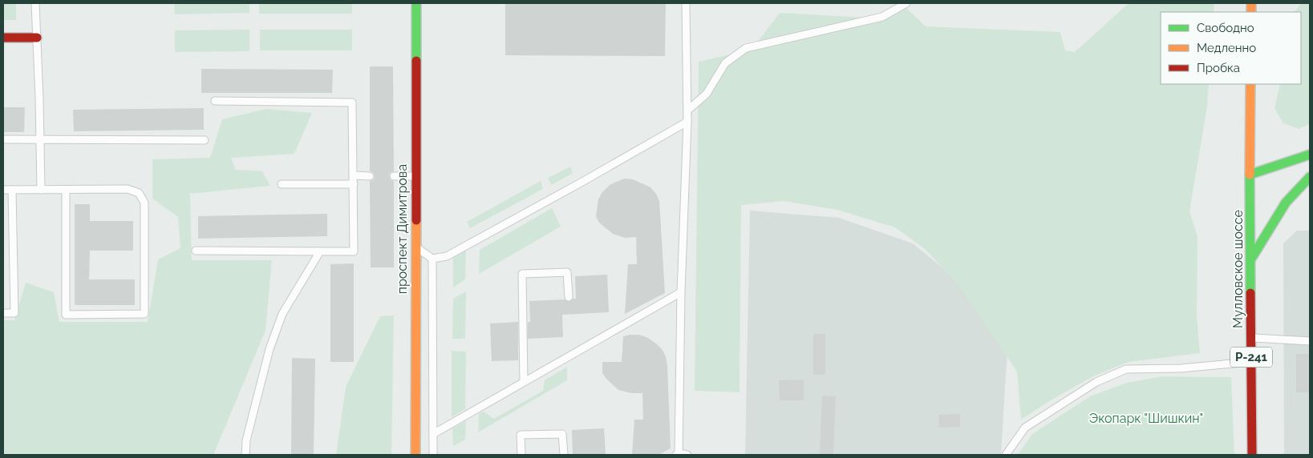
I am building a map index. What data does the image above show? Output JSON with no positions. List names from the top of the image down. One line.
{"streets":{"main road":["проспект Димитрова","Мулловское шоссе","Р-241"]},"crossings":[["Мулловское шоссе","Р-241"]],"parks":["Экопарк \"Шишкин\""],"legend":["Свободно","Медленно","Пробка"]}
